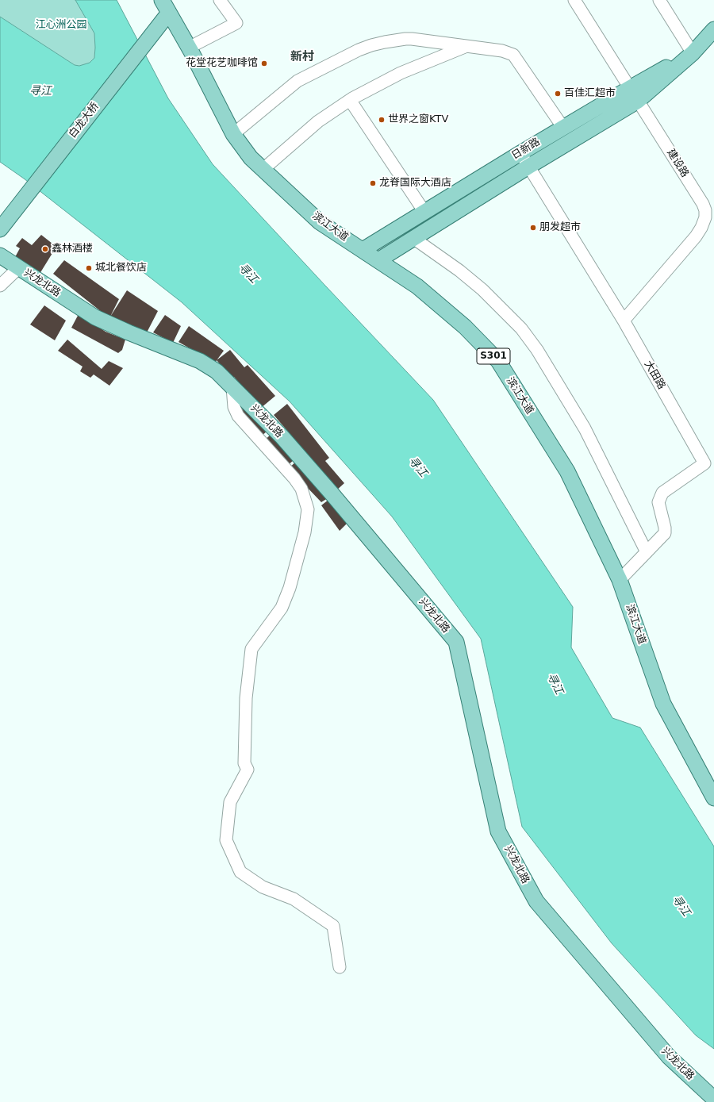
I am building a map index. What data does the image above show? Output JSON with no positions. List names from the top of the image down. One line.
{"streets":{"main road":["白龙大桥","日新路","滨江大道","兴龙北路","S301"],"street":["建设路","大田路"]},"crossings":[["白龙大桥","滨江大道"],["日新路","建设路"],["日新路","滨江大道"],["日新路","大田路"],["建设路","大田路"],["滨江大道","大田路"]],"districts":["新村"],"water":["寻江"],"parks":["江心洲公园"],"places":["花堂花艺咖啡馆","百佳汇超市","世界之窗KTV","龙脊国际大酒店","朋发超市","鑫林酒楼","城北餐饮店"]}
